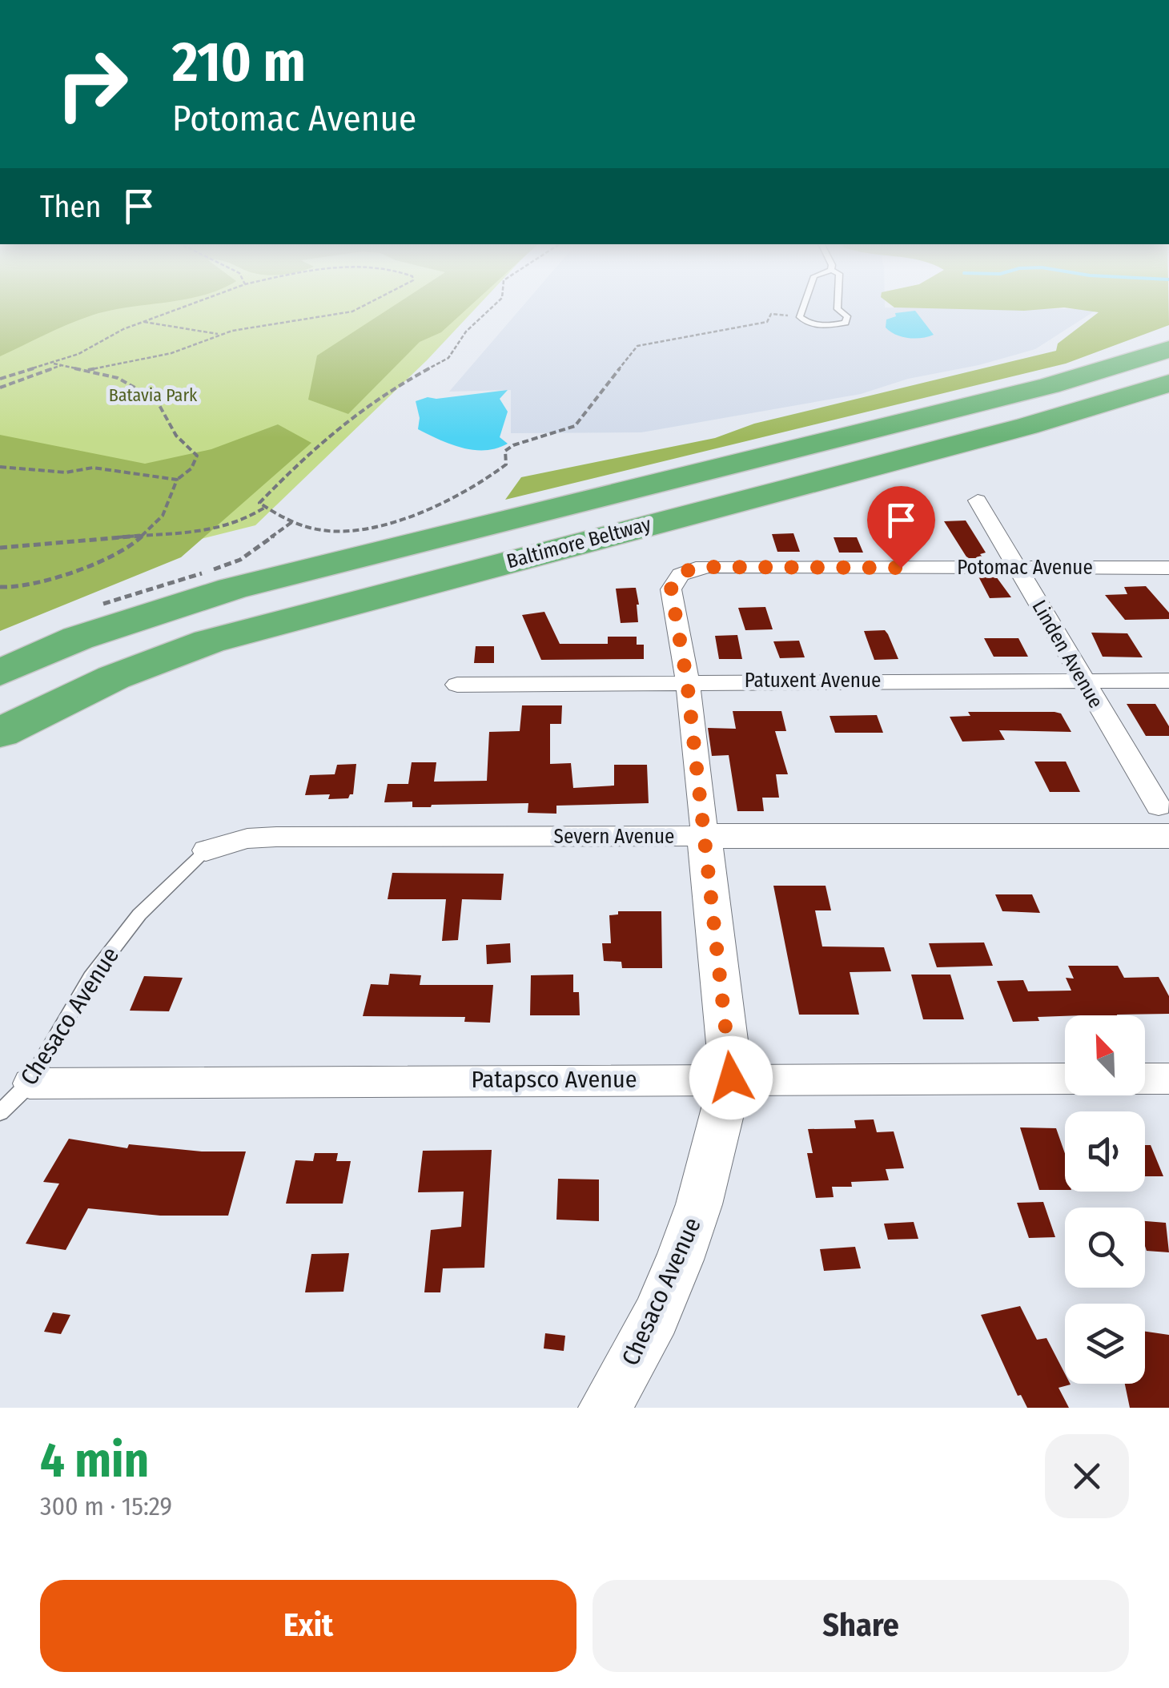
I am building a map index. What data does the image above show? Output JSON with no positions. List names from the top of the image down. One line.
{"streets":{"highway":["Baltimore Beltway"],"street":["Potomac Avenue","Linden Avenue","Patuxent Avenue","Severn Avenue","Chesaco Avenue","Patapsco Avenue"]},"crossings":[["Potomac Avenue","Linden Avenue"],["Potomac Avenue","Patuxent Avenue"],["Linden Avenue","Patuxent Avenue"],["Linden Avenue","Severn Avenue"],["Severn Avenue","Chesaco Avenue"],["Chesaco Avenue","Patapsco Avenue"]],"parks":["Batavia Park"],"north":"top left","page":{"turn":["210 m","Potomac Avenue"],"then":"Then","heading":["4 min","300 m · 15:29"],"buttons":["Exit","Share"]}}
